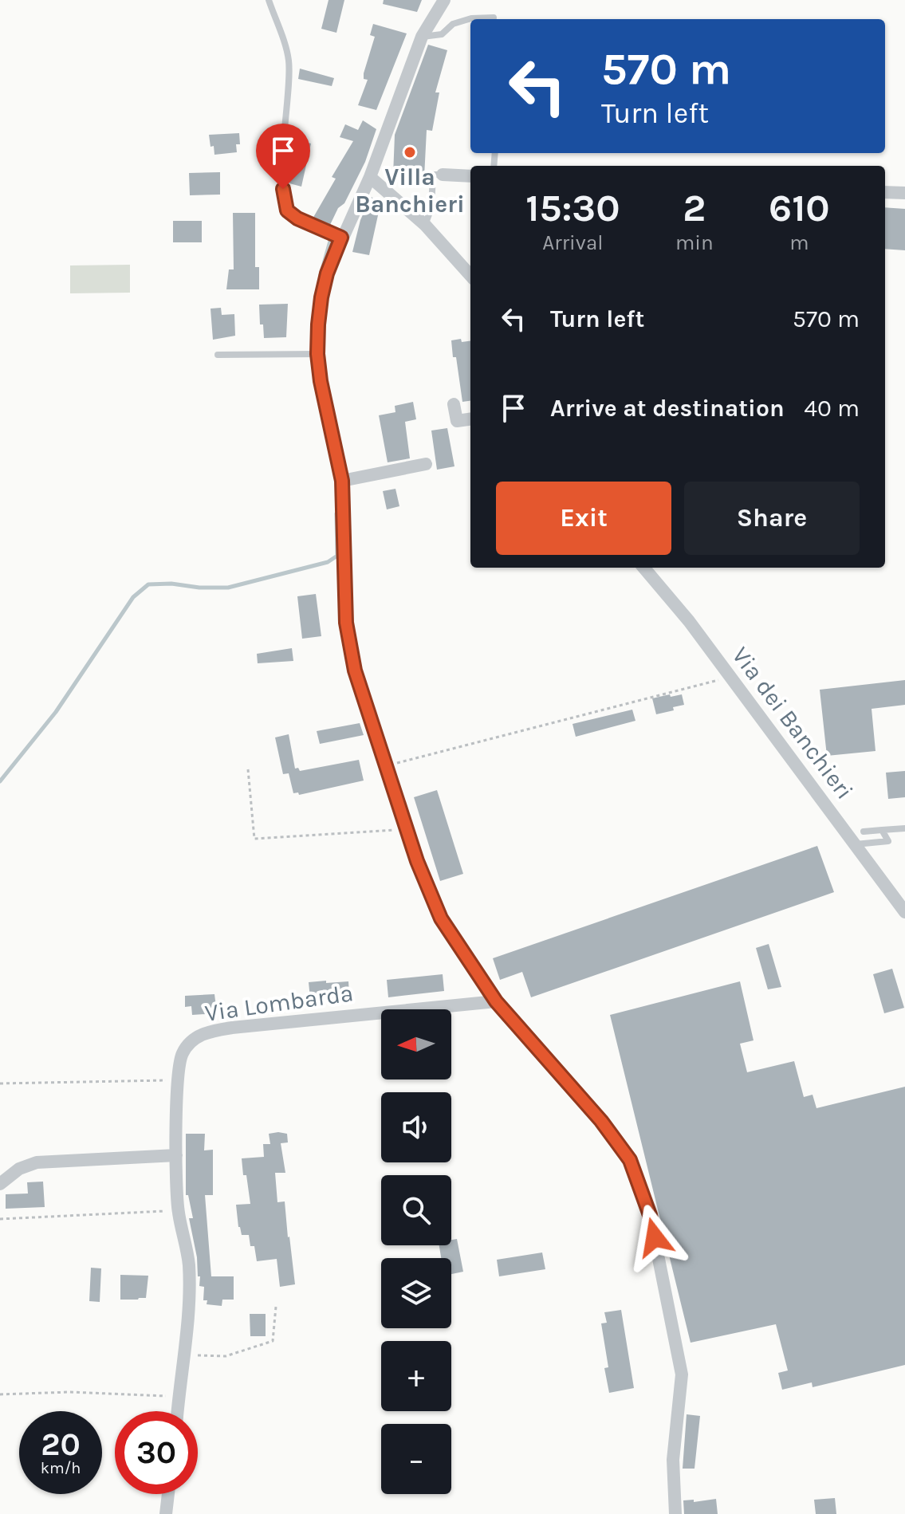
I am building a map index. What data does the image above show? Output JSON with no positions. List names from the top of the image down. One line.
{"streets":{"street":["Via dei Banchieri","Via Lombarda"]},"places":["Villa Banchieri"],"north":"left","page":{"turn":["570 m","Turn left"],"eta":["15:30","Arrival","2","min","610","m"],"list":[{"name":"Turn left","value":"570 m"},{"name":"Arrive at destination","value":"40 m"}],"buttons":["Exit","Share"],"map_buttons":["+","−"],"speed":"20 km/h","limit":"30"}}
